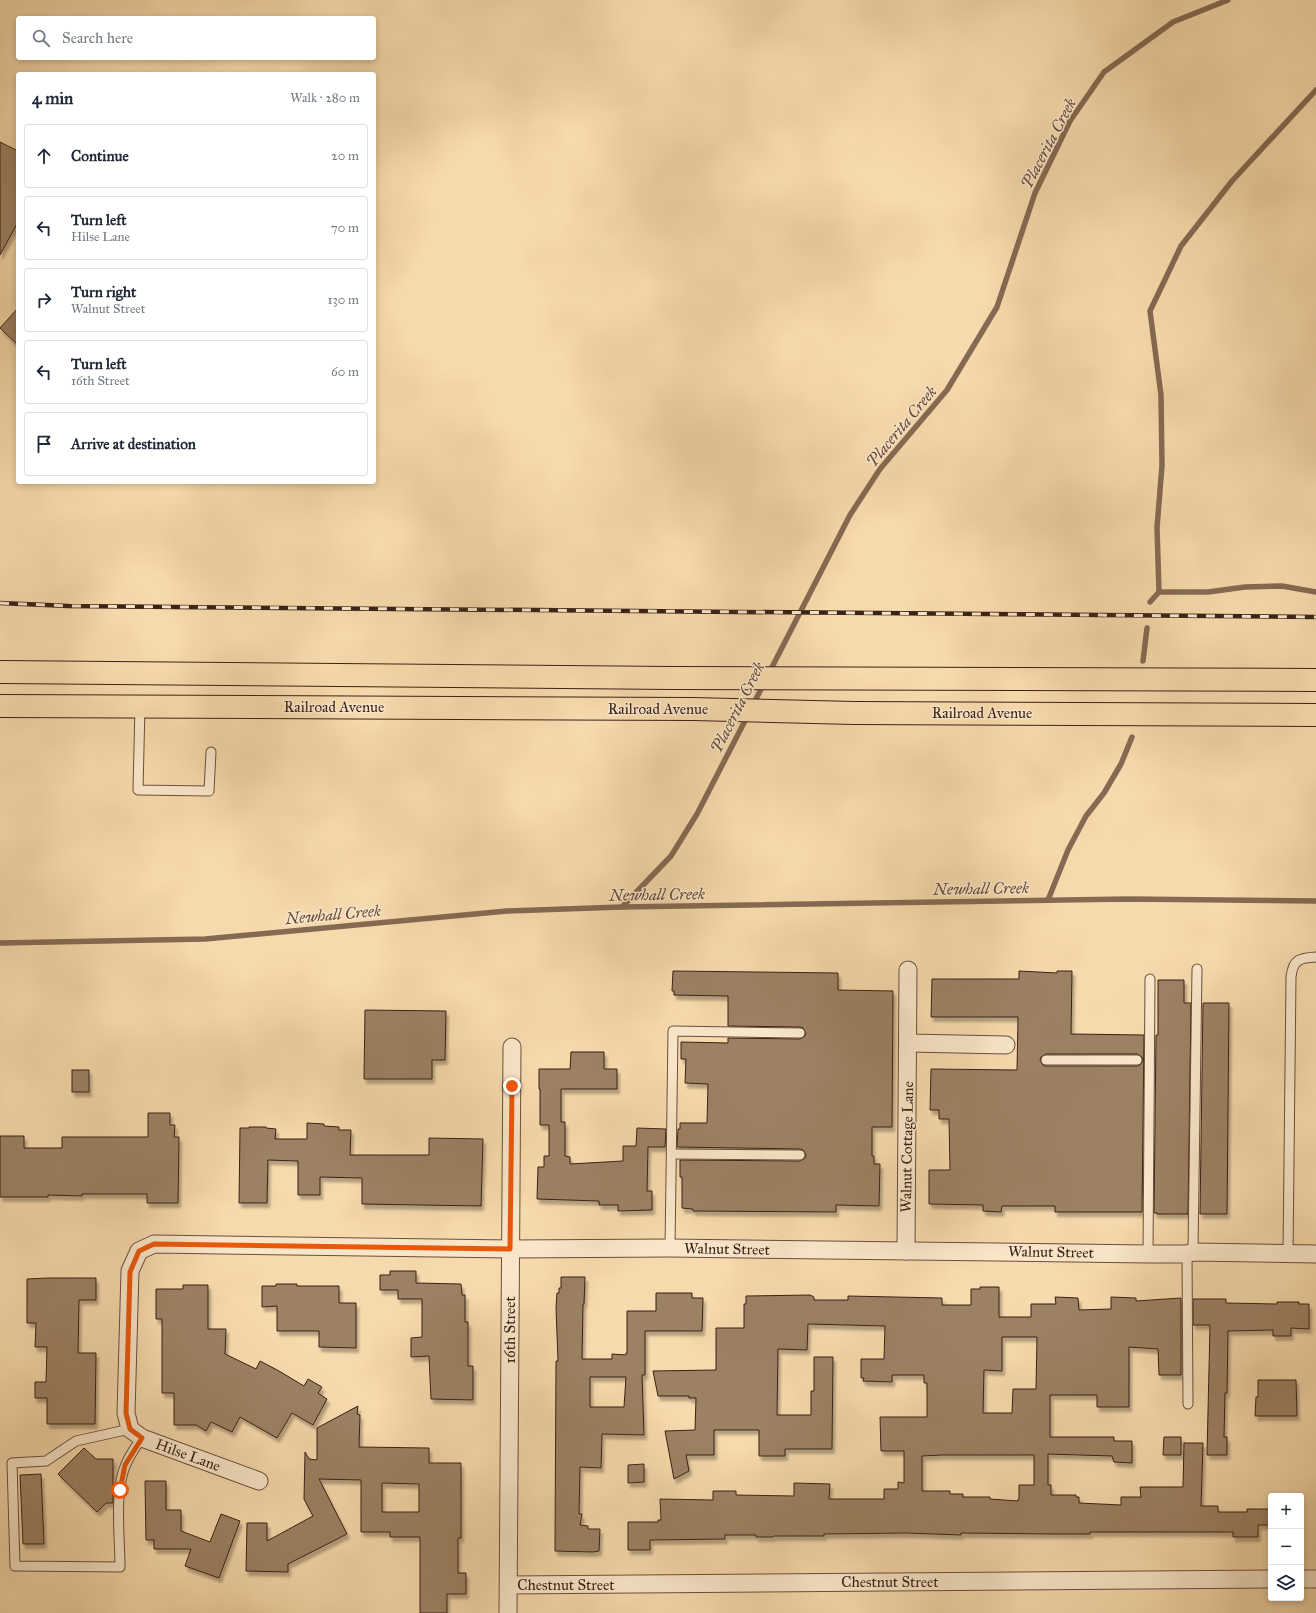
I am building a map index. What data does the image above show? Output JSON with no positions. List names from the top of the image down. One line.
{"streets":{"main road":["Railroad Avenue"],"street":["Walnut Cottage Lane","Walnut Street","16th Street","Hilse Lane","Chestnut Street"]},"crossings":[["Walnut Cottage Lane","Walnut Street"],["Walnut Street","16th Street"],["Walnut Street","Hilse Lane"],["16th Street","Chestnut Street"]],"water":["Placerita Creek","Newhall Creek"],"page":{"search":"Search here","heading":["4 min","Walk · 280 m"],"list":[["Continue","20 m"],["Turn left","Hilse Lane","70 m"],["Turn right","Walnut Street","130 m"],["Turn left","16th Street","60 m"],"Arrive at destination"],"map_buttons":["+","−"]}}
